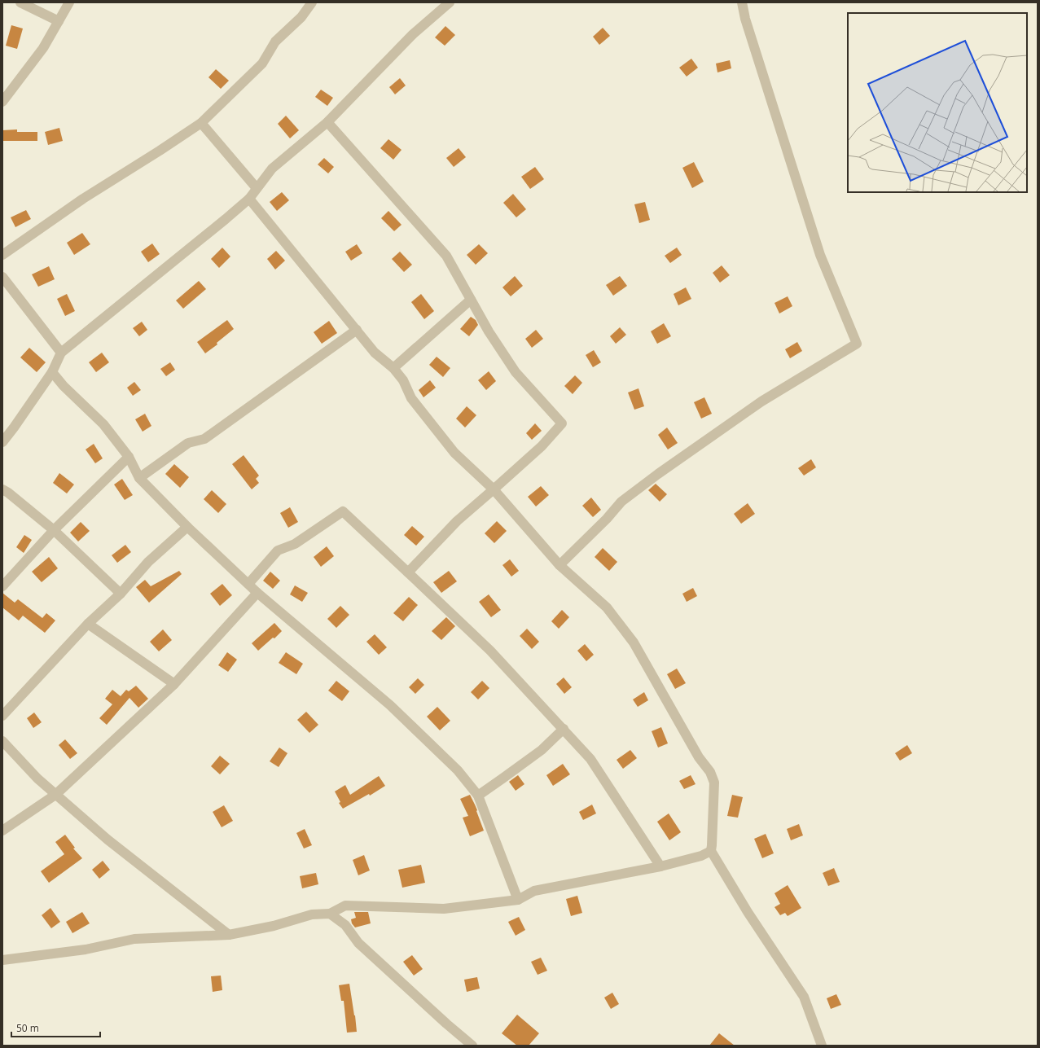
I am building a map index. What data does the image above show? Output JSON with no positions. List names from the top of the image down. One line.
{"scale_bar":"50 m"}
